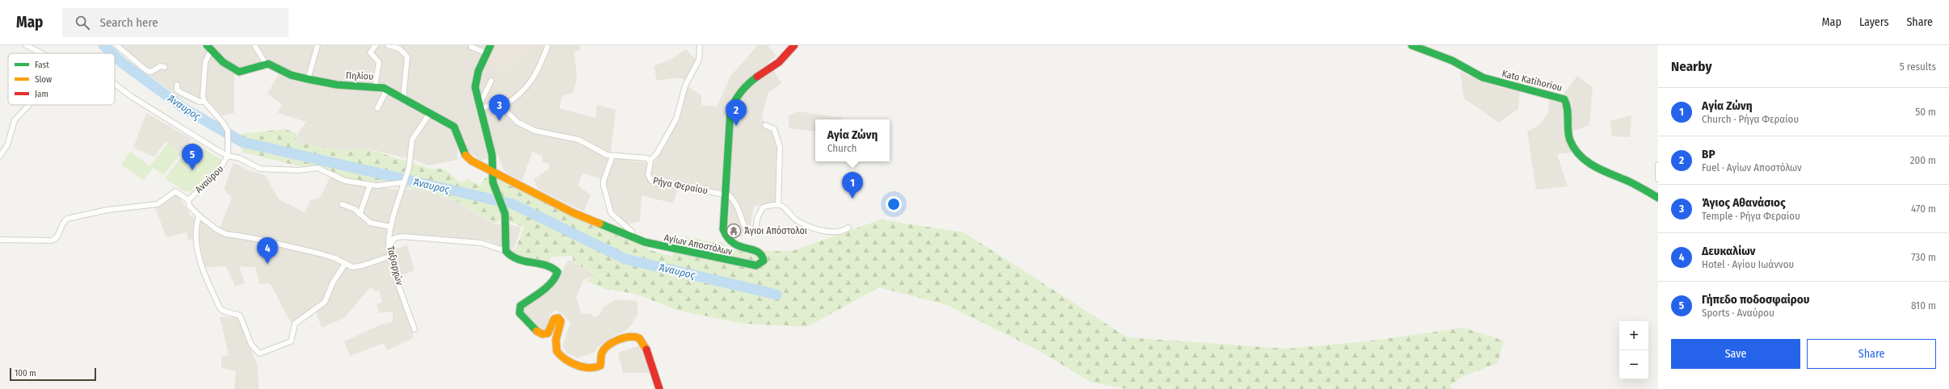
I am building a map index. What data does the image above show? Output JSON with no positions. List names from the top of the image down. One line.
{"streets":{"street":["Πηλίου","Kato Katihoriou","Αναύρου","Ρήγα Φεραίου","Αγίων Αποστόλων","Ταξιαρχών"]},"crossings":[["Πηλίου","Αγίων Αποστόλων"],["Πηλίου","Ταξιαρχών"],["Ρήγα Φεραίου","Αγίων Αποστόλων"]],"water":["Άναυρος"],"places":{"temple":["Άγιοι Απόστολοι"]},"legend":["Fast","Slow","Jam"],"scale_bar":"100 m","page":{"header":"Map","search":"Search here","nav":["Map","Layers","Share"],"heading":["Nearby","5 results"],"list":[{"mark":"1","name":"Αγία Ζώνη","note":"Church · Ρήγα Φεραίου","value":"50 m"},{"mark":"2","name":"BP","note":"Fuel · Αγίων Αποστόλων","value":"200 m"},{"mark":"3","name":"Άγιος Αθανάσιος","note":"Temple · Ρήγα Φεραίου","value":"470 m"},{"mark":"4","name":"Δευκαλίων","note":"Hotel · Αγίου Ιωάννου","value":"730 m"},{"mark":"5","name":"Γήπεδο ποδοσφαίρου","note":"Sports · Αναύρου","value":"810 m"}],"pins":["3","2","5","1","4"],"popup":["Αγία Ζώνη","Church"],"map_buttons":["+","−"],"buttons":["Save","Share"],"scale":"100 m"}}
